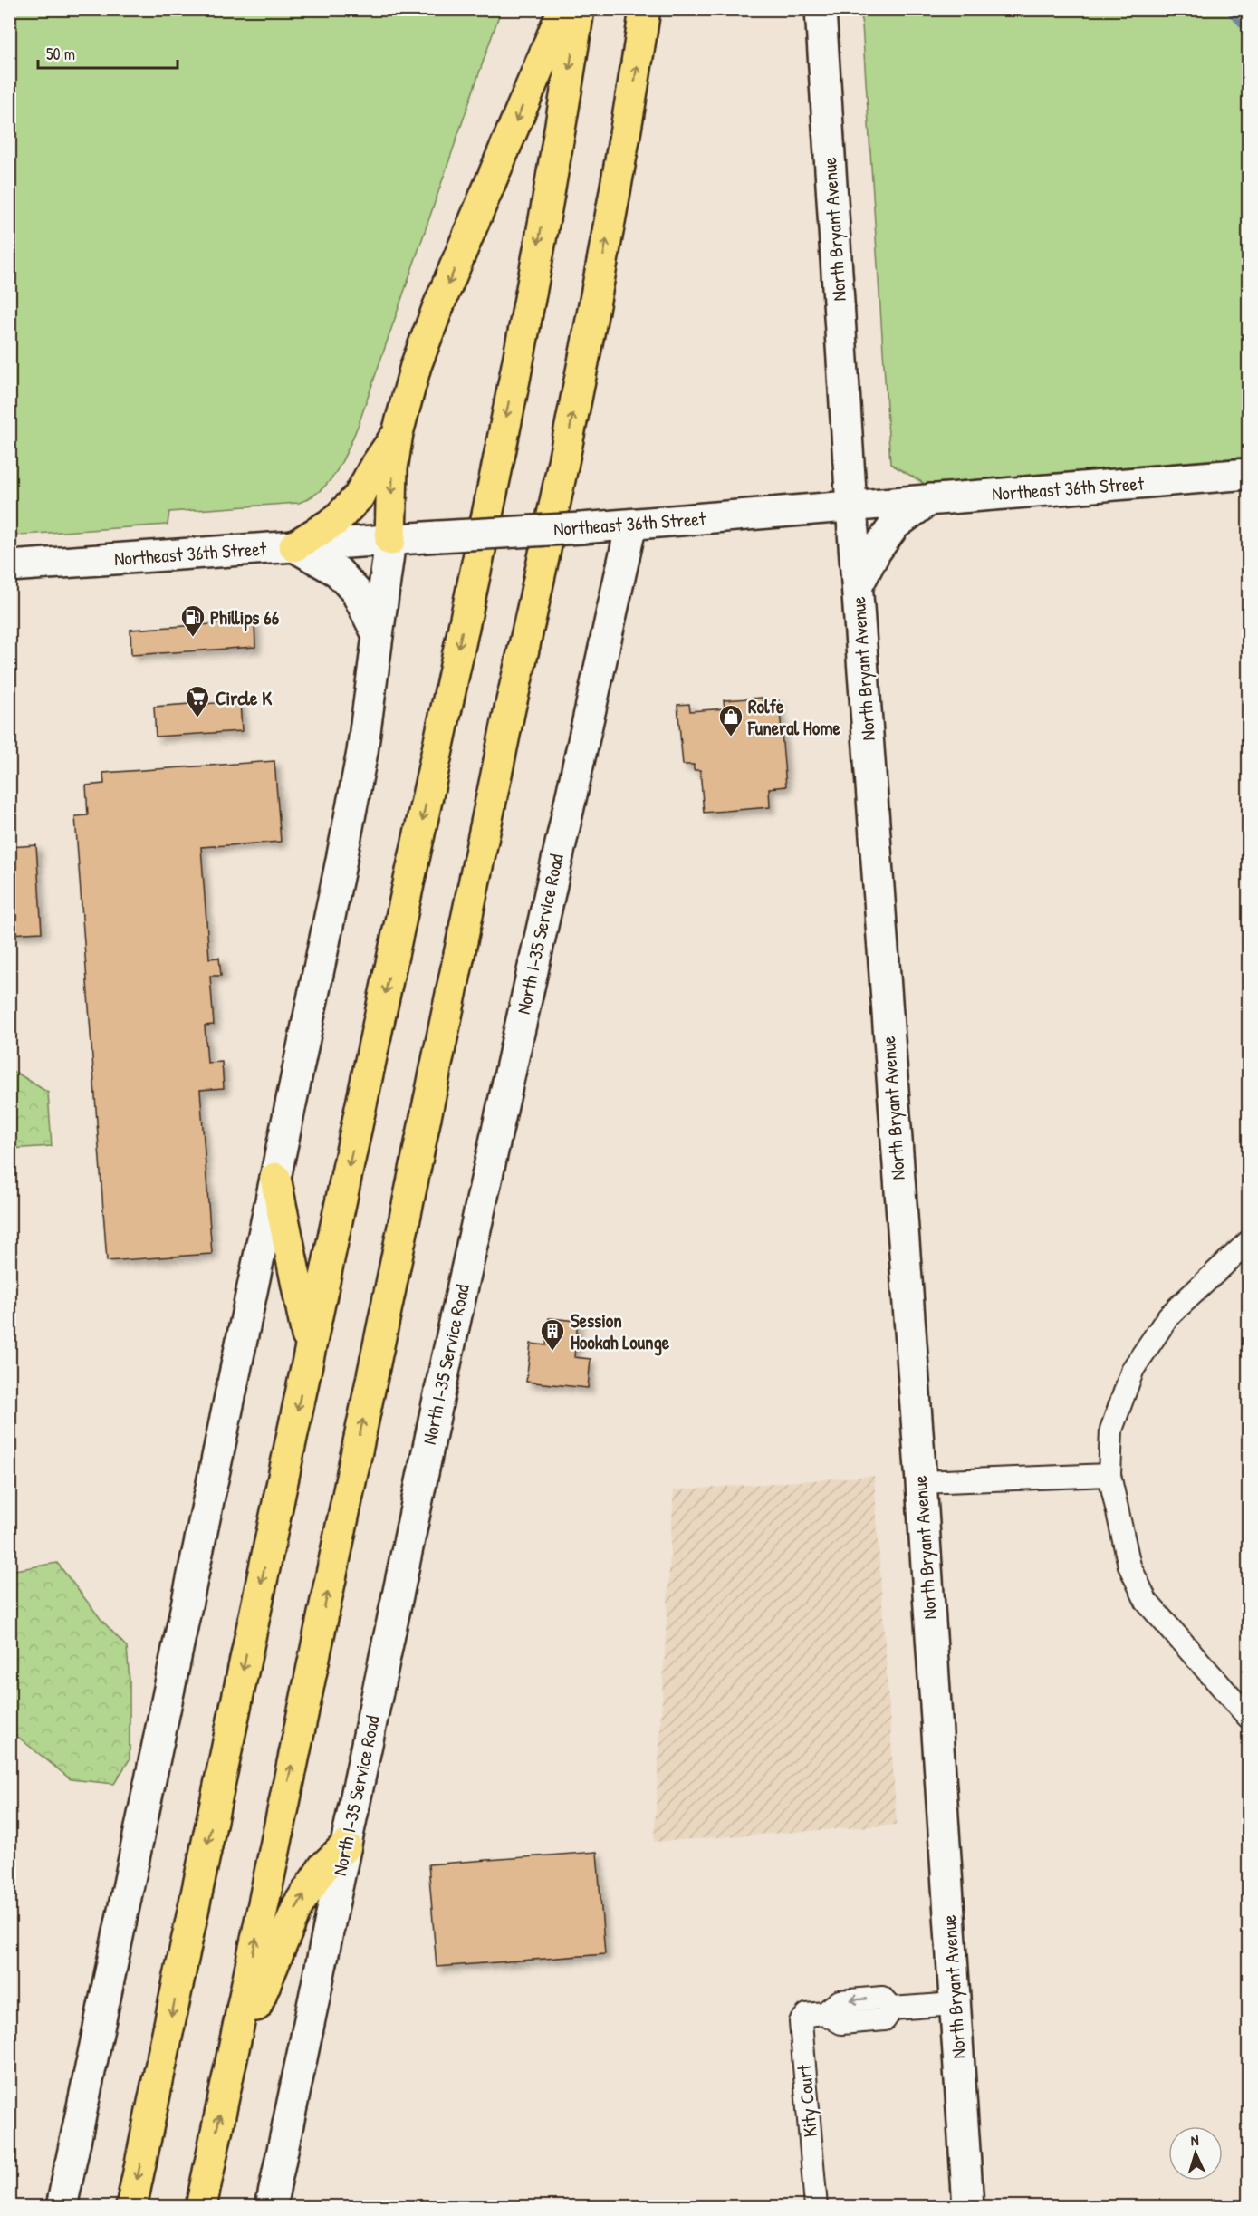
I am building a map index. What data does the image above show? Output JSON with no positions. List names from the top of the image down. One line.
{"streets":{"main road":["North Bryant Avenue","Northeast 36th Street","North I-35 Service Road"],"street":["Kity Court"]},"crossings":[["North Bryant Avenue","Northeast 36th Street"],["North Bryant Avenue","Kity Court"],["Northeast 36th Street","North I-35 Service Road"]],"places":{"fuel station":["Phillips 66"],"supermarket":["Circle K"],"shop":["Rolfe Funeral Home"],"building":["Session Hookah Lounge"]},"scale_bar":"50 m","north":"top"}
